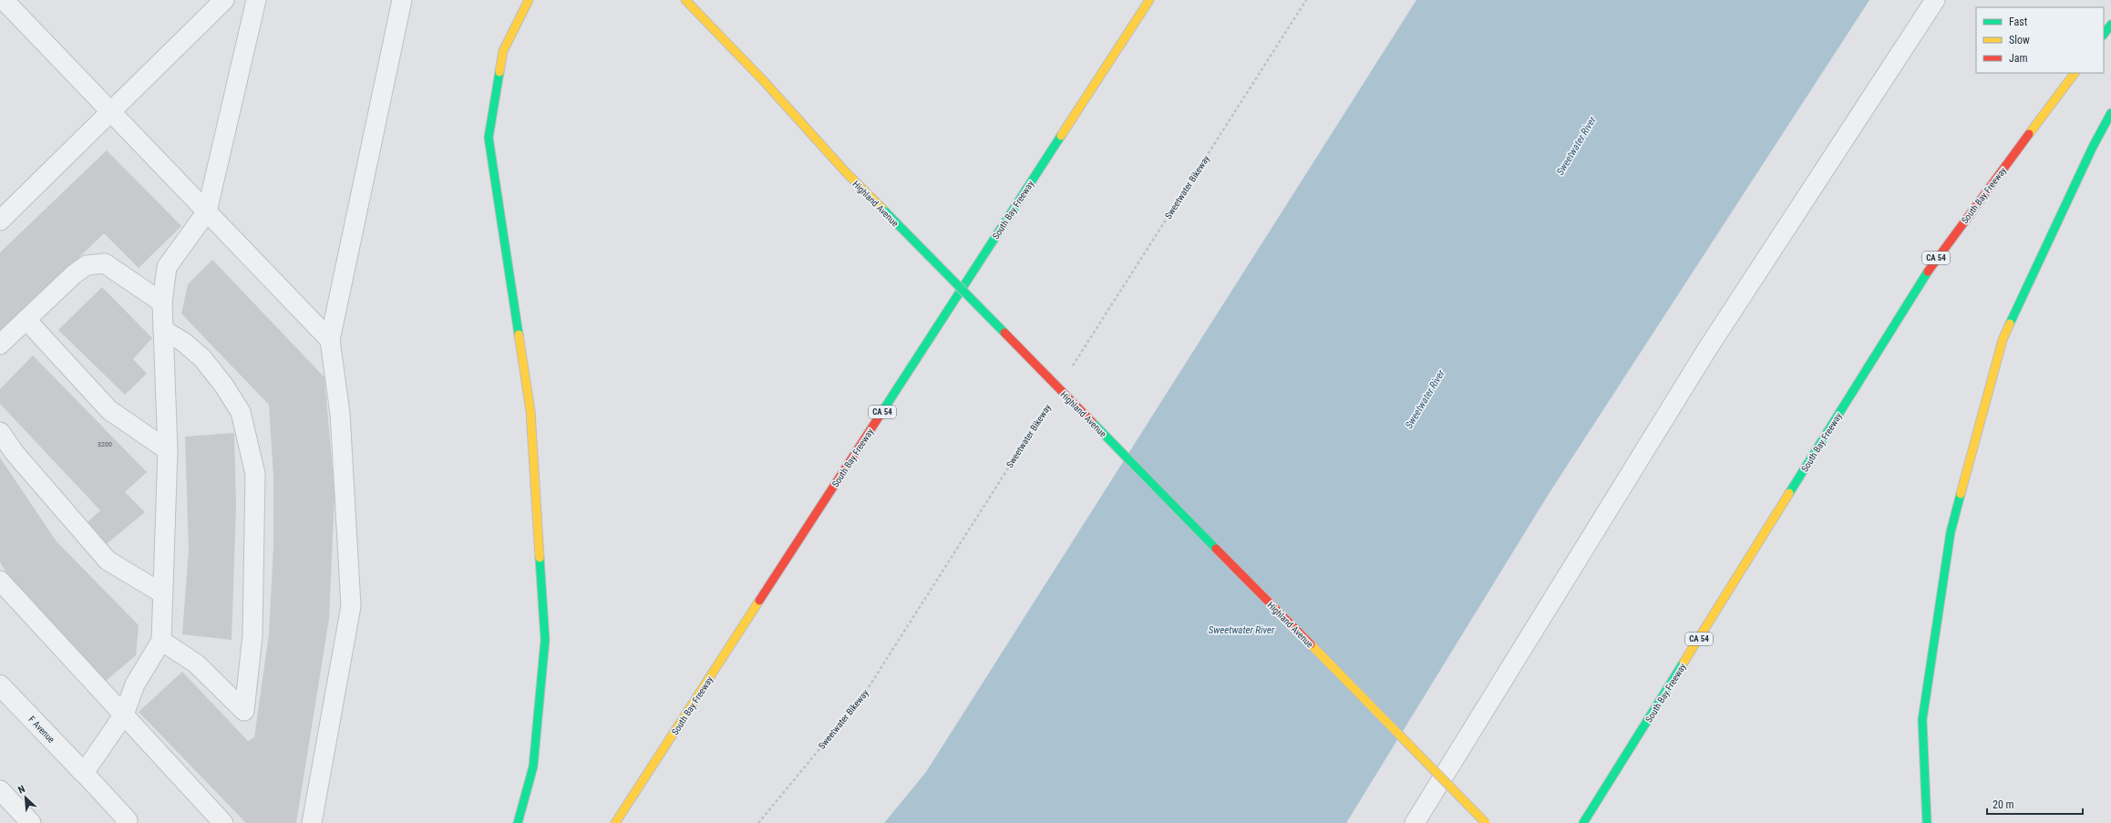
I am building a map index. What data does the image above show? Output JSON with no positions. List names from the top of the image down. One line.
{"streets":{"main road":["South Bay Freeway","Highland Avenue","CA 54"],"street":["F Avenue"],"path":["Sweetwater Bikeway"]},"water":["Sweetwater River"],"house_numbers":["3200"],"legend":["Fast","Slow","Jam"],"scale_bar":"20 m","north":"top left"}
